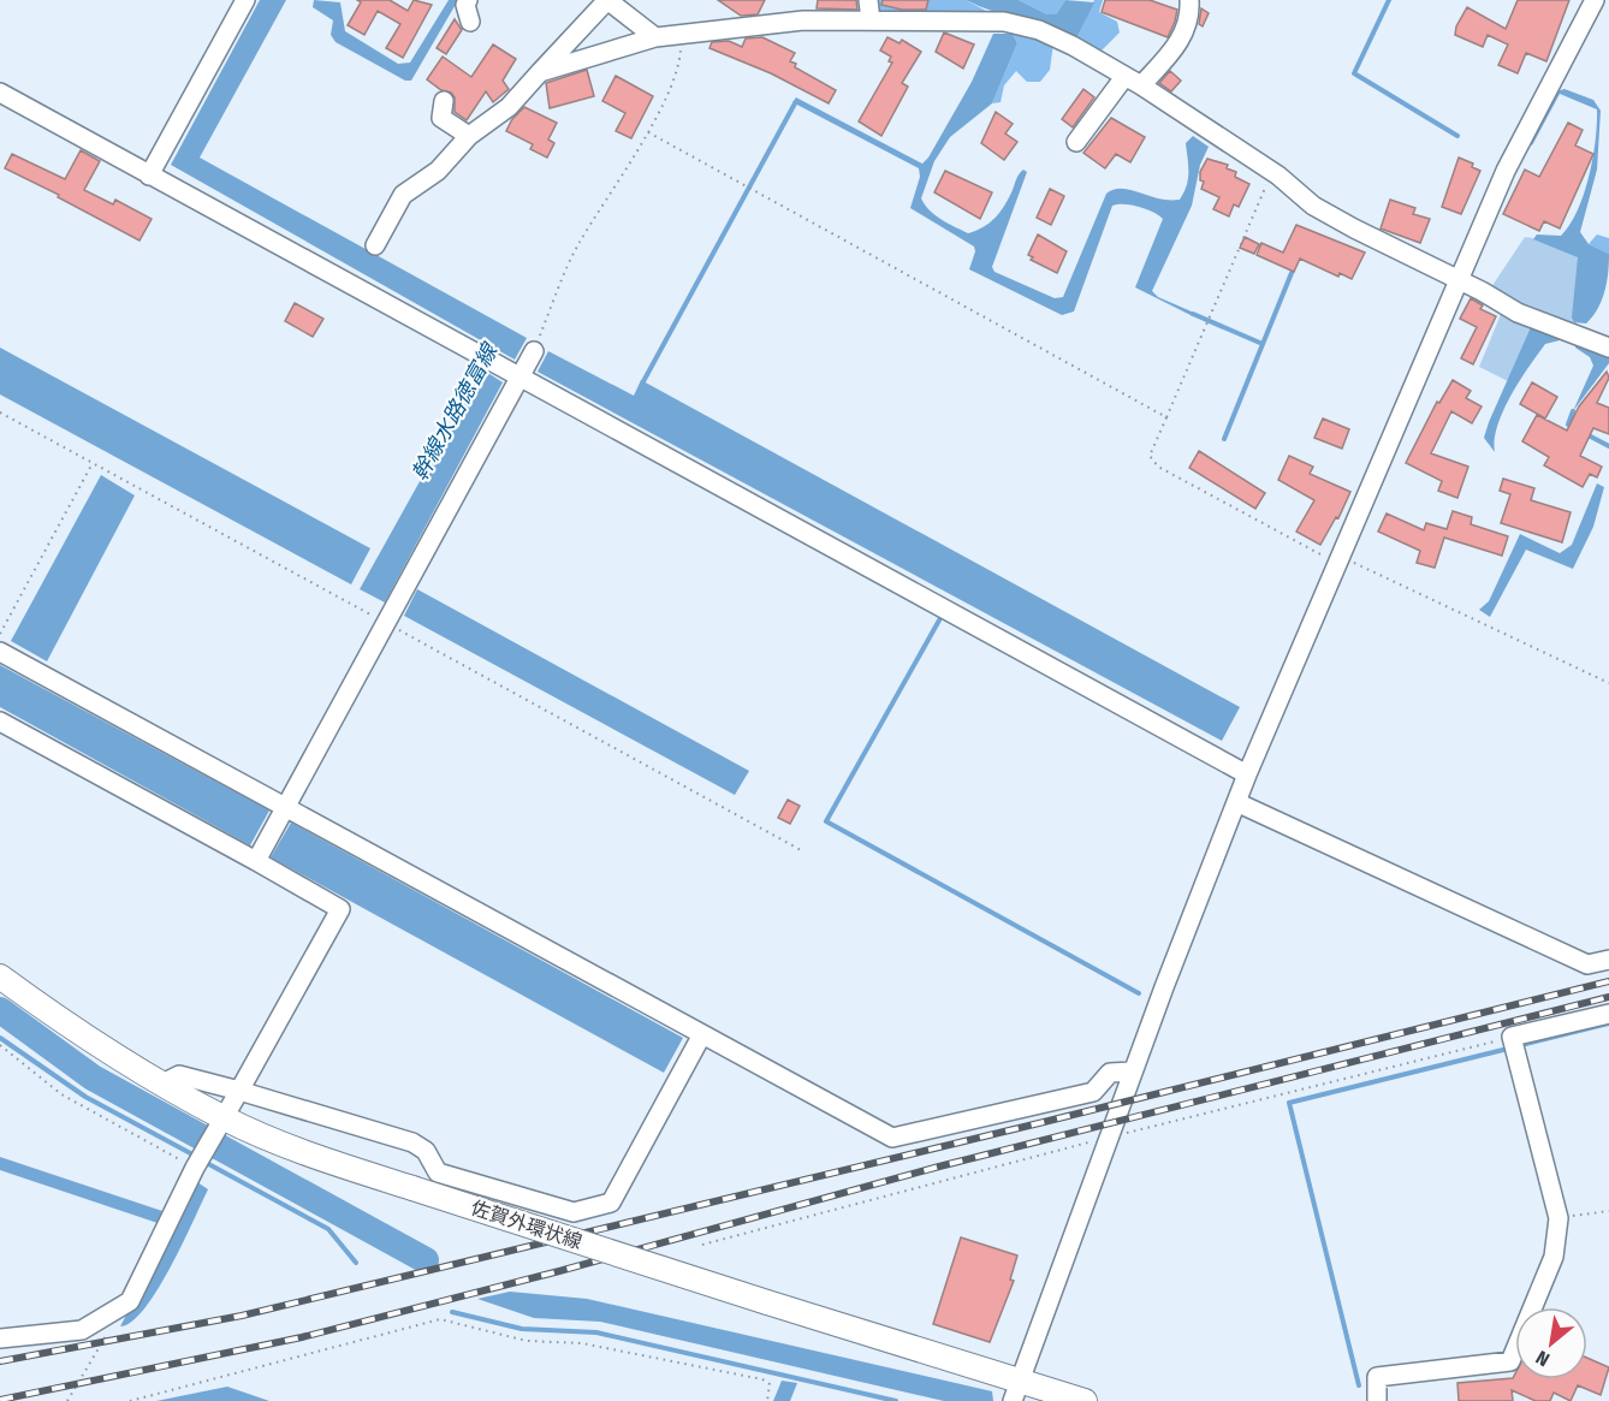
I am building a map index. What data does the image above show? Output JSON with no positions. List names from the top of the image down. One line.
{"streets":{"main road":["佐賀外環状線"]},"water":["幹線水路徳富線"],"north":"bottom left"}
